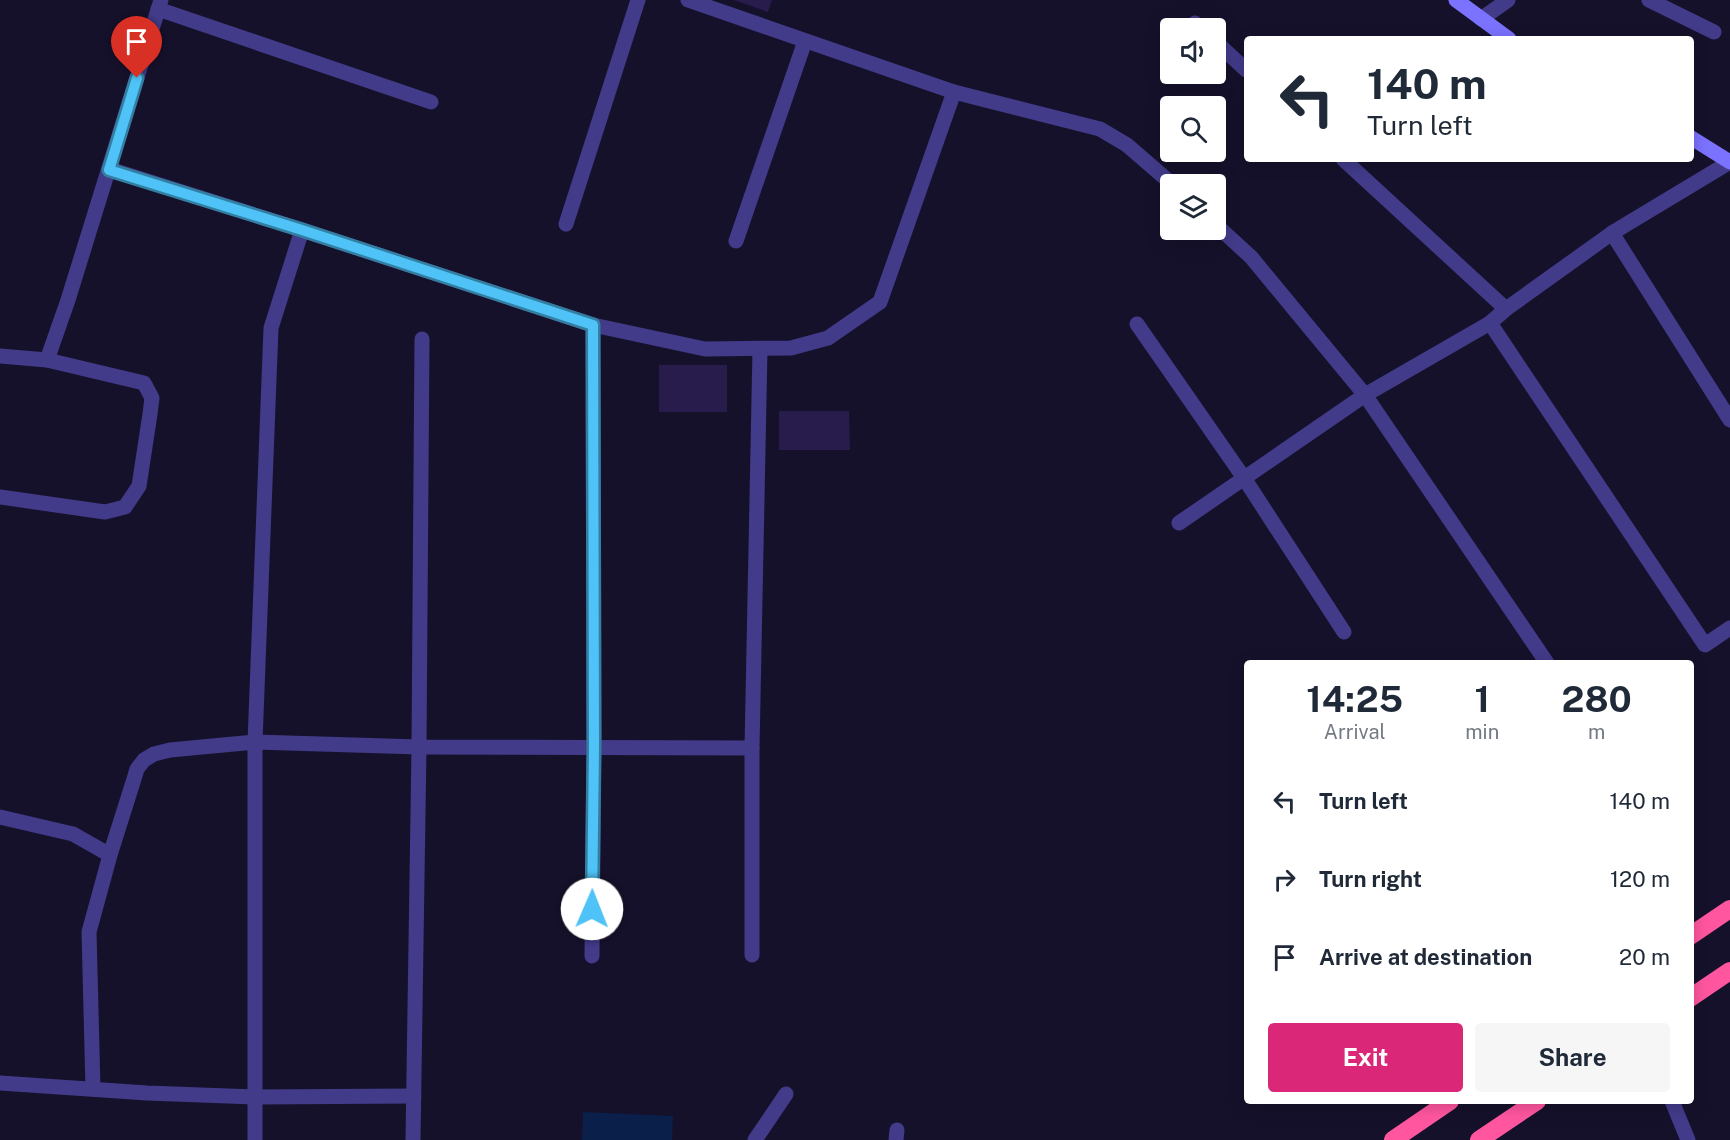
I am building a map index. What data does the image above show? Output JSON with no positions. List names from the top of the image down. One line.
{"page":{"turn":["140 m","Turn left"],"eta":["14:25","Arrival","1","min","280","m"],"list":[{"name":"Turn left","value":"140 m"},{"name":"Turn right","value":"120 m"},{"name":"Arrive at destination","value":"20 m"}],"buttons":["Exit","Share"]}}
